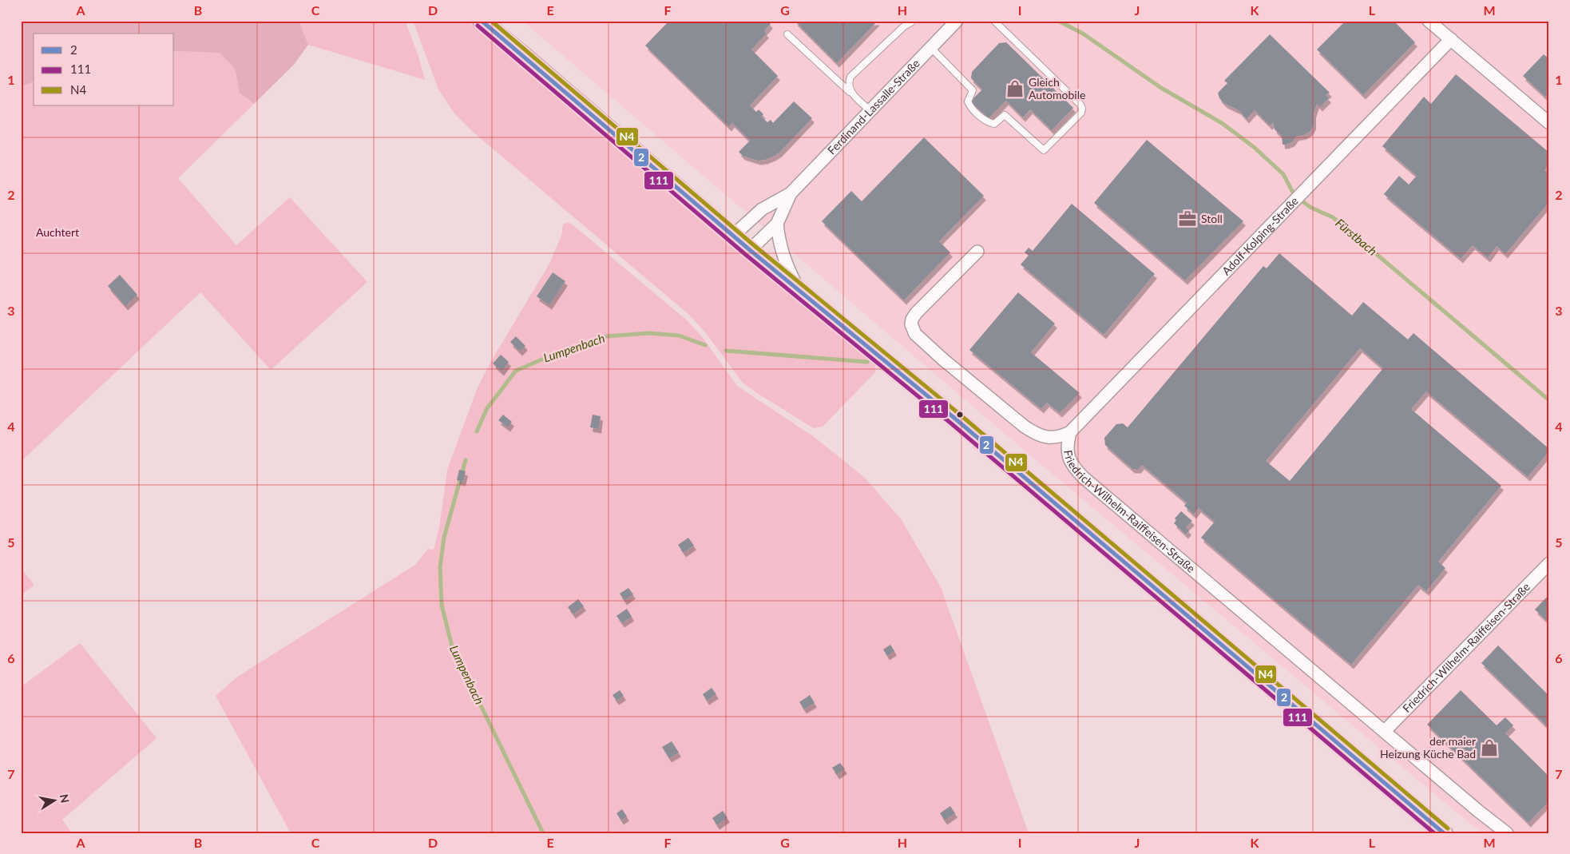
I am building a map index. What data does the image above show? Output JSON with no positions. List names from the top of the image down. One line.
{"streets":{"street":["Ferdinand-Lassalle-Straße","Adolf-Kolping-Straße","Friedrich-Wilhelm-Raiffeisen-Straße"]},"crossings":[["Adolf-Kolping-Straße","Friedrich-Wilhelm-Raiffeisen-Straße"]],"water":["Fürstbach","Lumpenbach"],"parks":["Auchtert"],"places":{"shop":["Gleich Automobile","der maier Heizung Küche Bad"],"office":["Stoll"]},"lines":["transit line 2","transit line N4","transit line 111"],"legend":["2","111","N4"],"north":"right","grid":{"columns":["A","B","C","D","E","F","G","H","I","J","K","L","M"],"rows":["1","2","3","4","5","6","7"]}}
